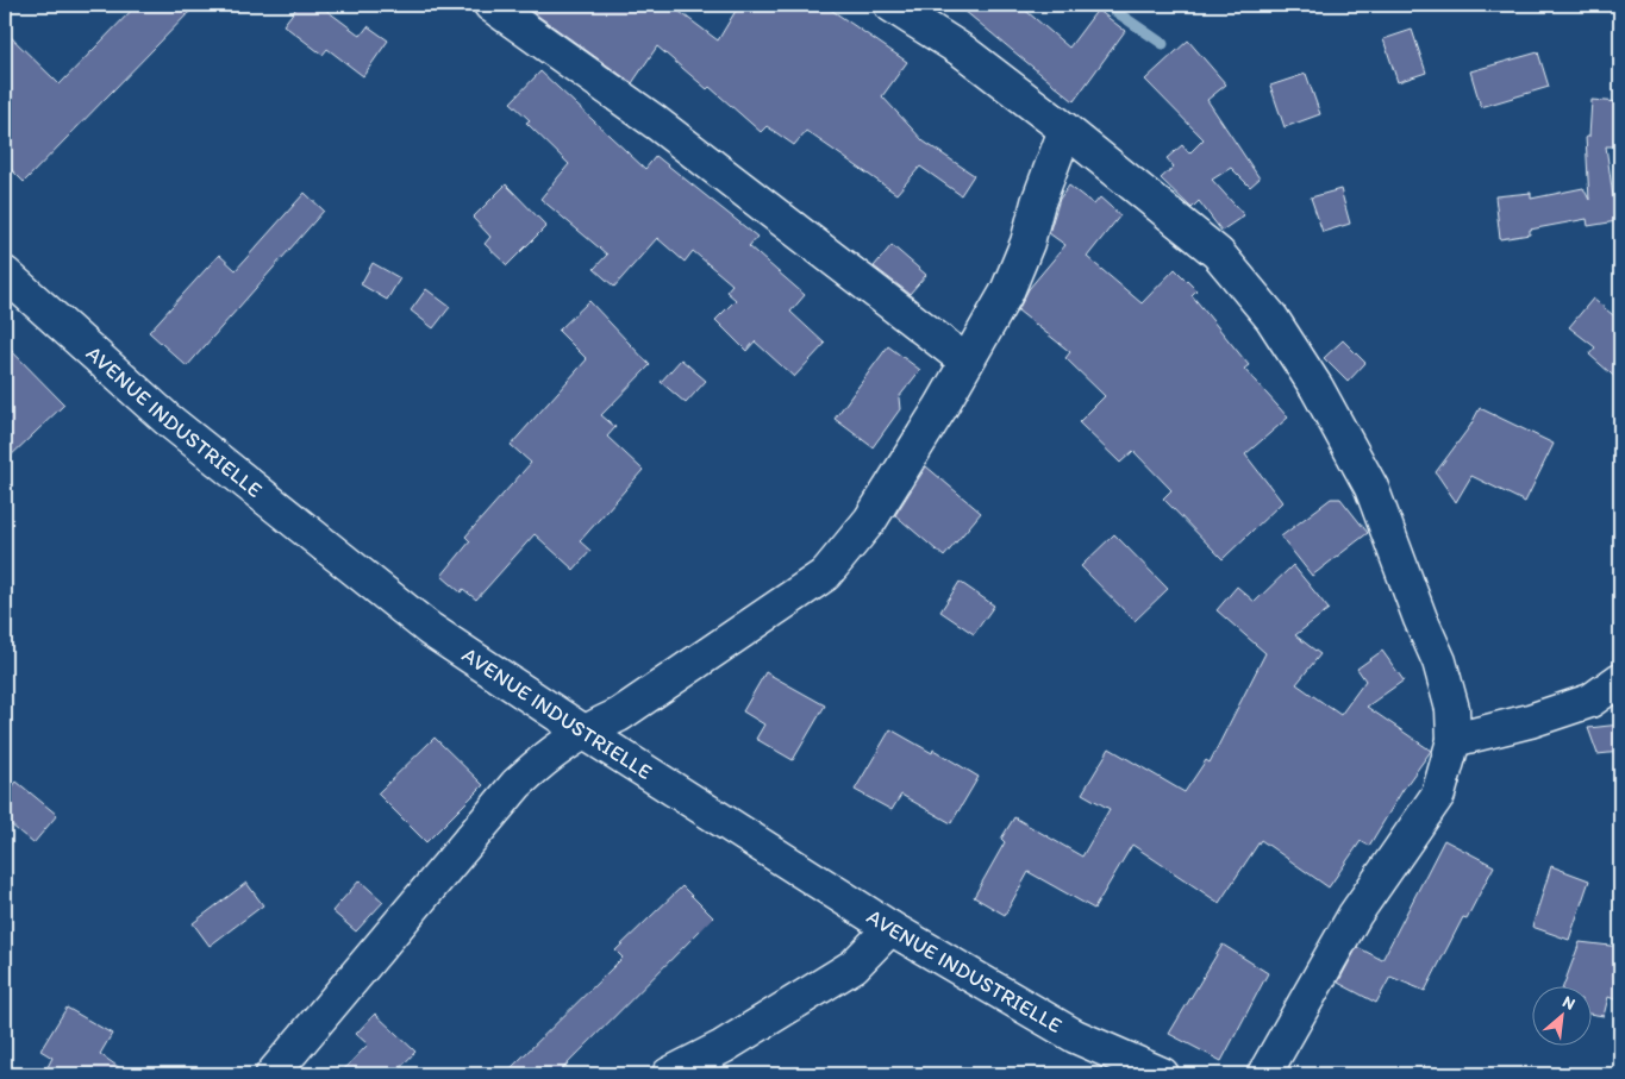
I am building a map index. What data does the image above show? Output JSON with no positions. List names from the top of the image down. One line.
{"streets":{"street":["AVENUE INDUSTRIELLE"]},"north":"top right"}
